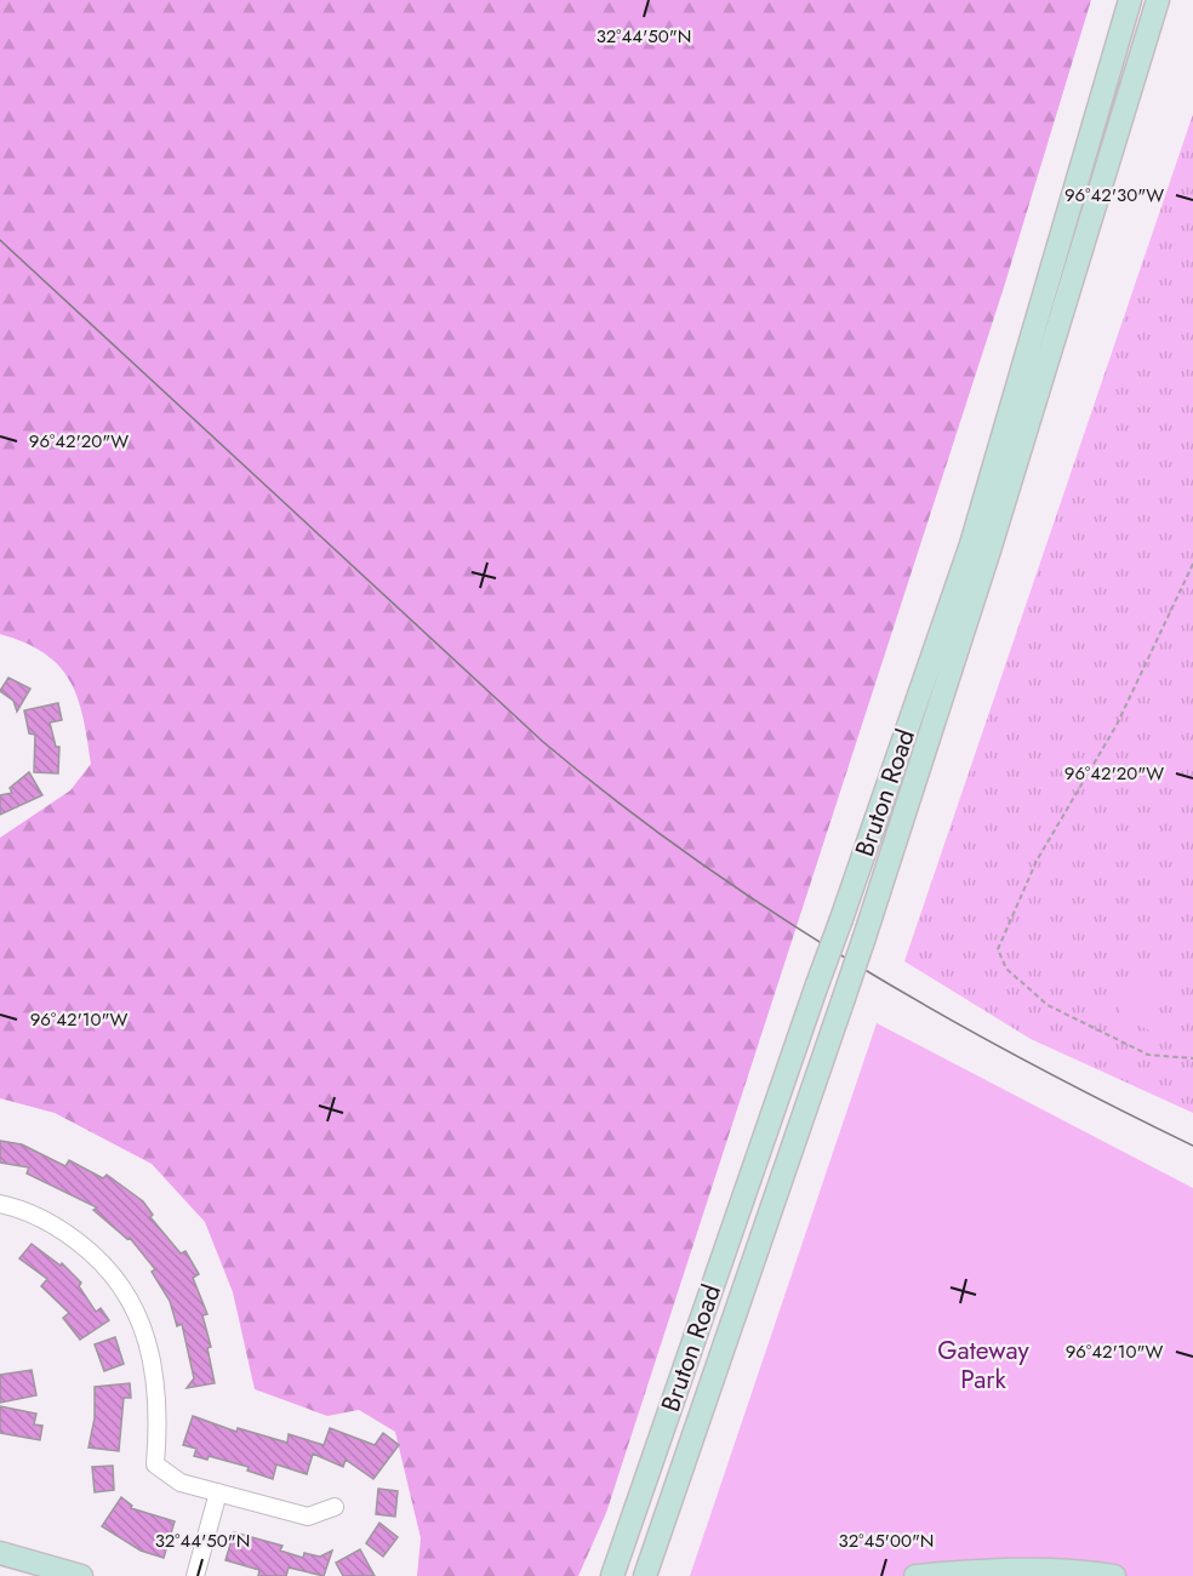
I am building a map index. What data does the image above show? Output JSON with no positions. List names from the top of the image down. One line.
{"streets":{"main road":["Bruton Road"]},"parks":["Gateway Park"],"coordinates":["32°44'50\"N","96°42'30\"W","96°42'20\"W","96°42'10\"W","32°45'00\"N"]}
